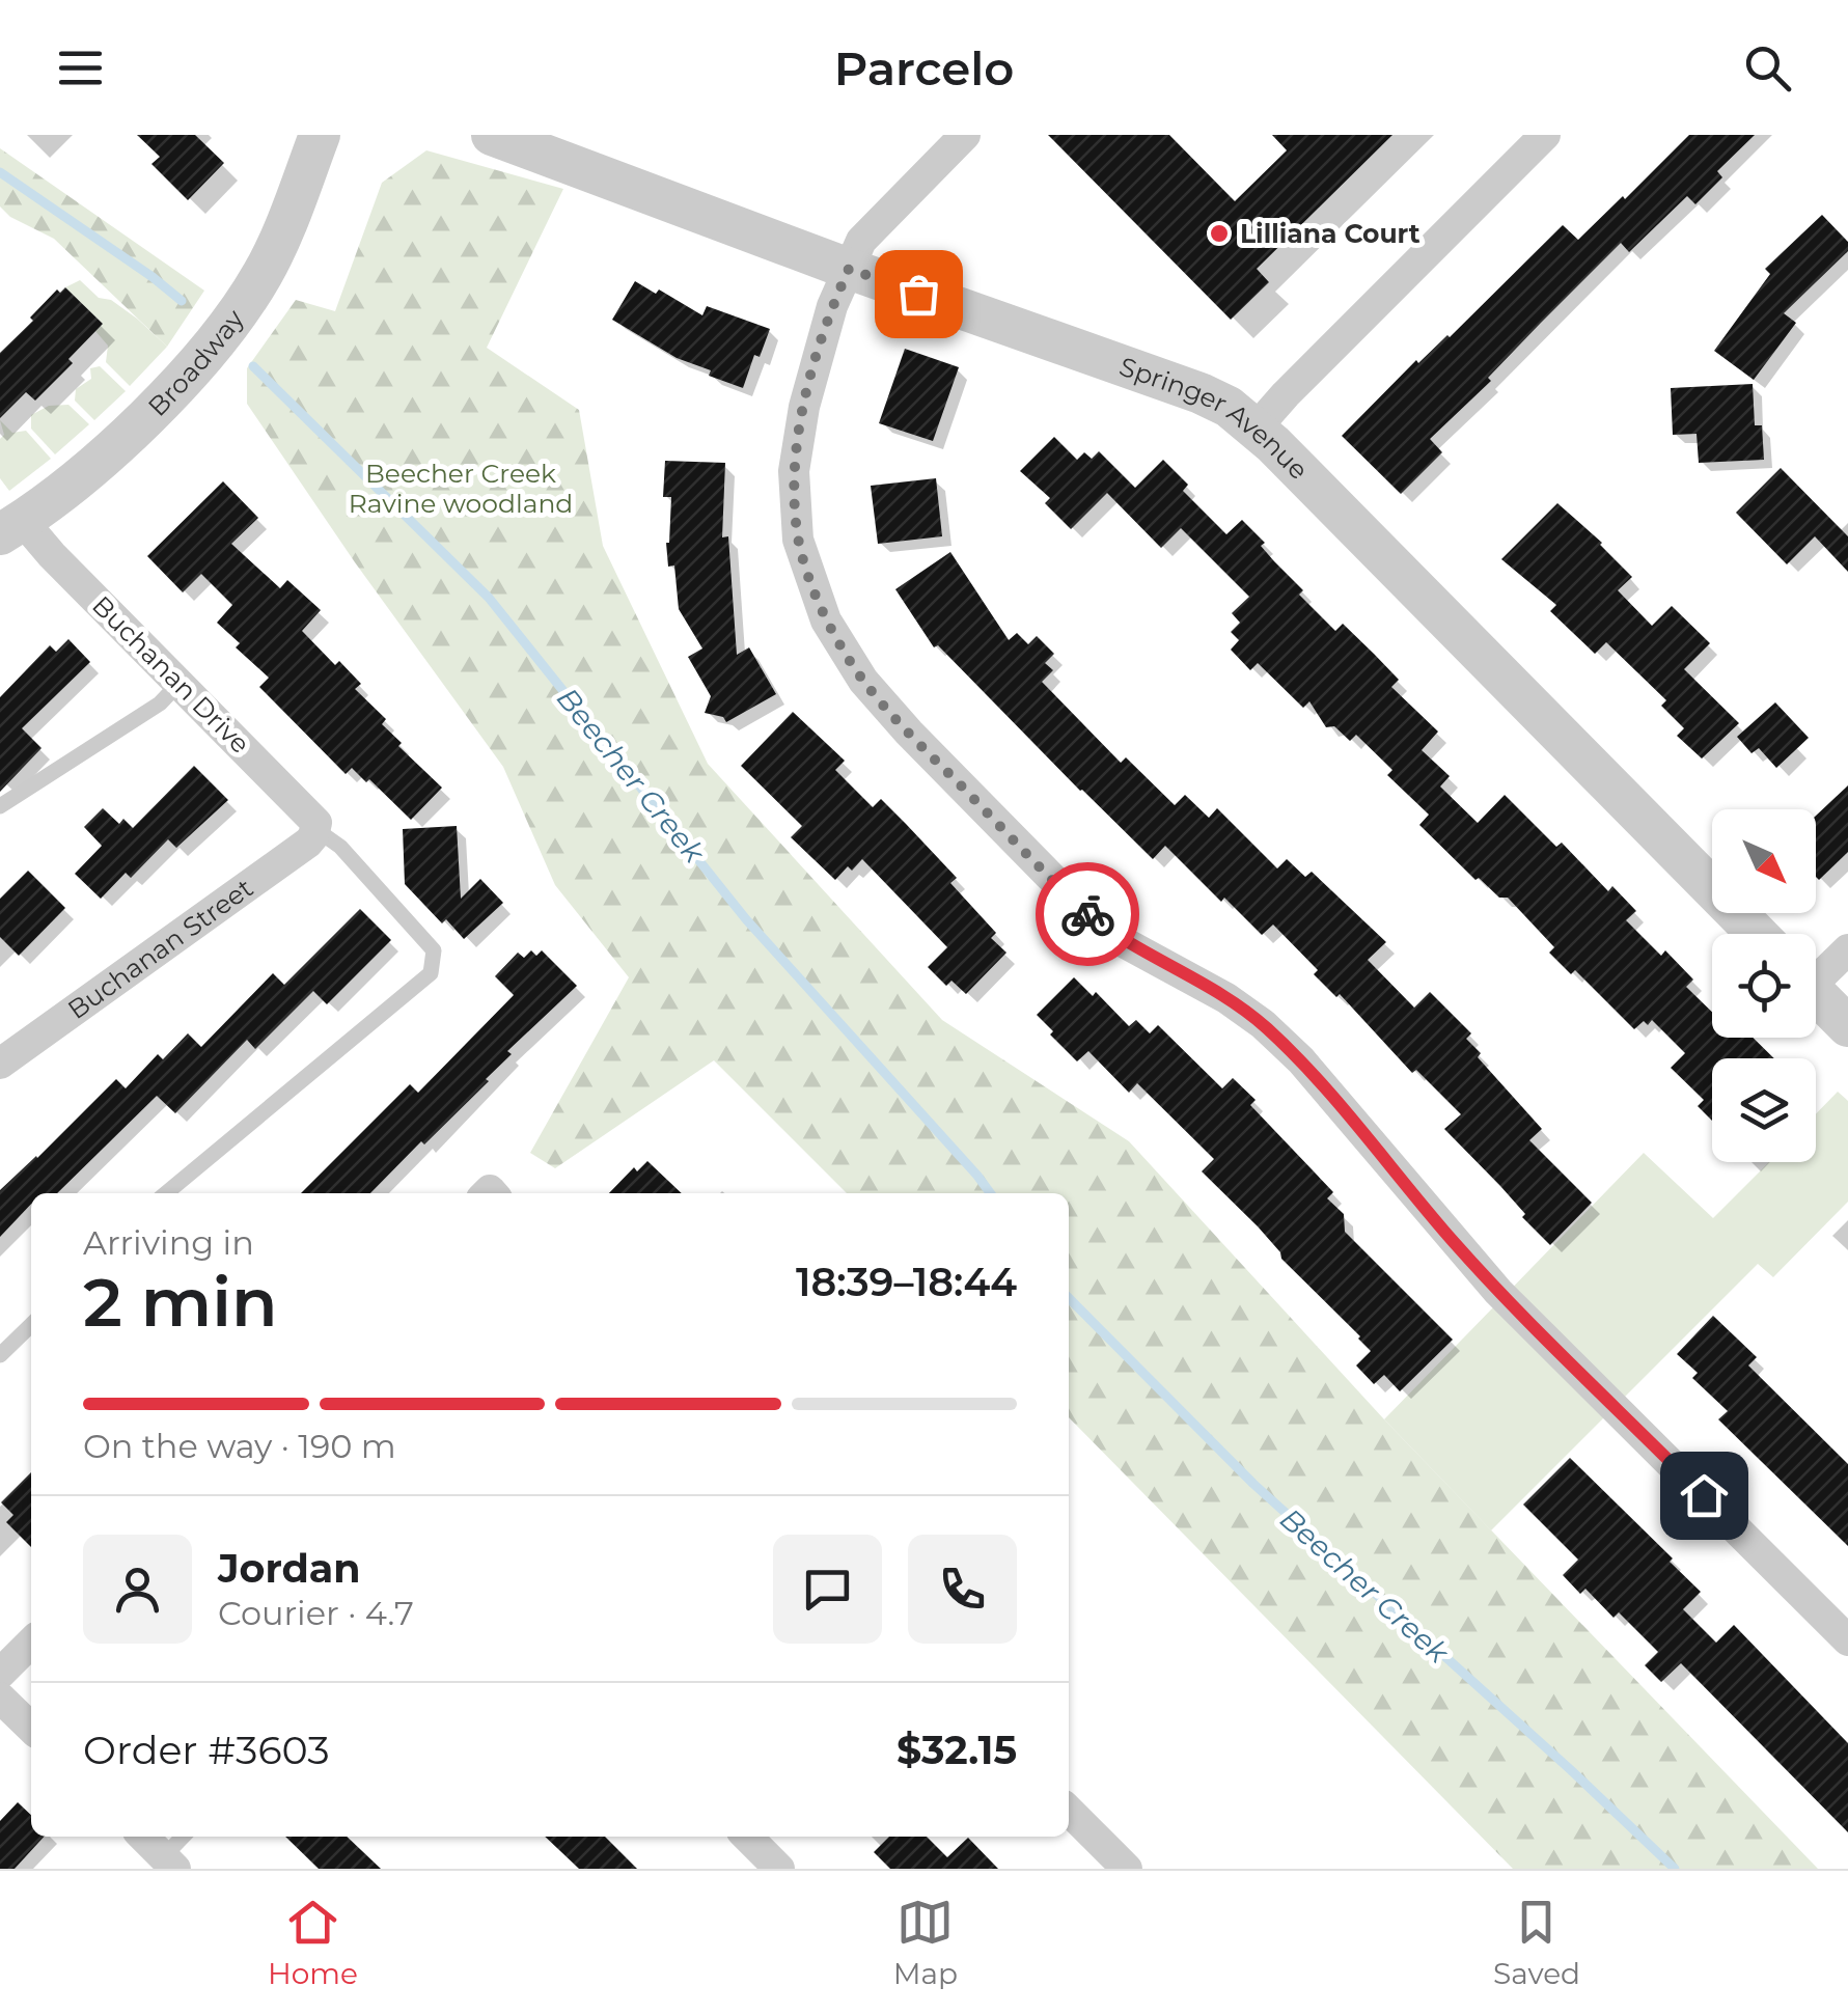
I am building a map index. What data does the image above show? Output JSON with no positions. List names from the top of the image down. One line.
{"streets":{"street":["Broadway","Springer Avenue","Buchanan Drive","Buchanan Street"]},"crossings":[["Broadway","Buchanan Drive"],["Buchanan Drive","Buchanan Street"]],"water":["Beecher Creek"],"parks":["Beecher Creek Ravine woodland"],"places":["Lilliana Court"],"north":"bottom right","page":{"header":"Parcelo","heading":["2 min","Arriving in","18:39–18:44"],"panel":["Jordan","Courier · 4.7","Order #3603","$32.15"],"bar":"On the way · 190 m","tabs":["Home","Map","Saved"]}}
